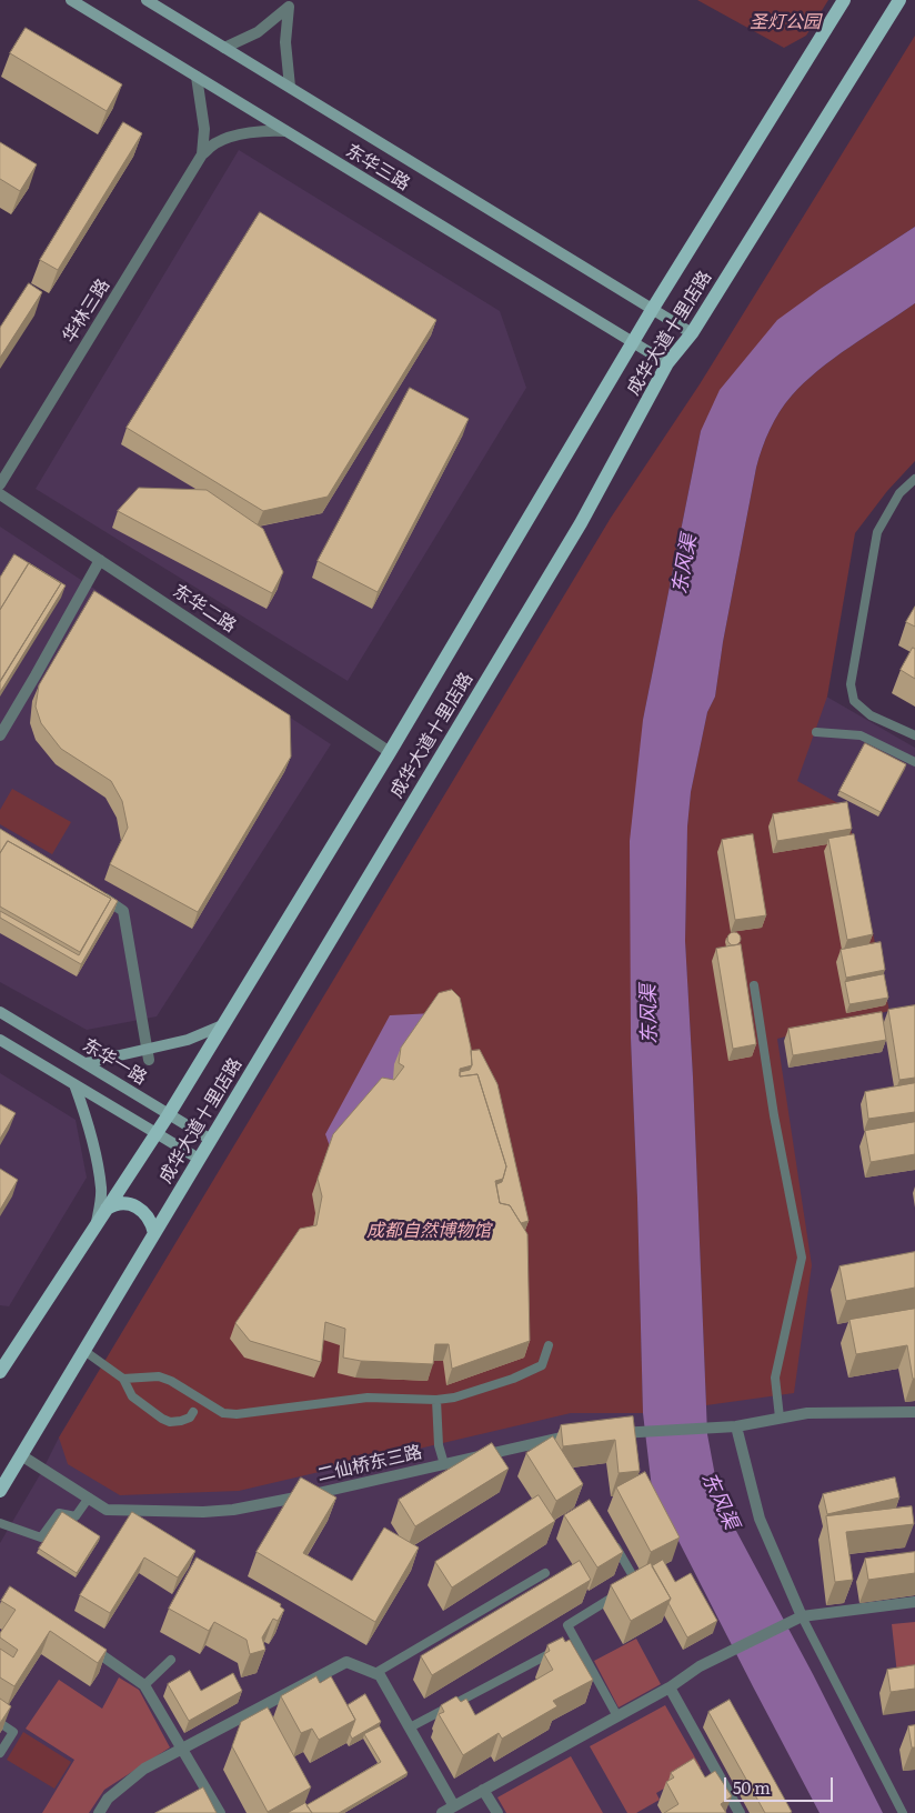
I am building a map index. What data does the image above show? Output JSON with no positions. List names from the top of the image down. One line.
{"streets":{"main road":["东华三路","成华大道十里店路","东华一路"],"street":["华林三路","东华二路","二仙桥东三路"]},"crossings":[["东华三路","成华大道十里店路"],["成华大道十里店路","东华二路"],["成华大道十里店路","东华一路"],["成华大道十里店路","二仙桥东三路"]],"water":["东风渠"],"parks":["圣灯公园","成都自然博物馆"],"scale_bar":"50 m"}
